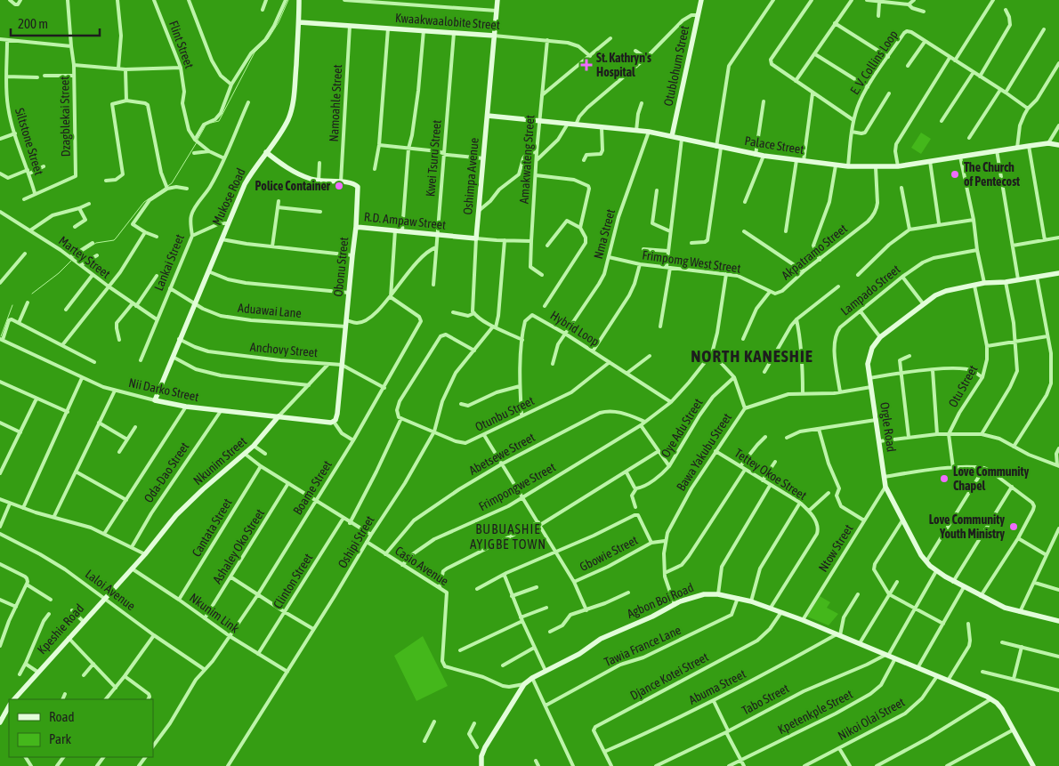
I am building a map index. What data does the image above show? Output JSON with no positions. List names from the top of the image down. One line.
{"streets":{"street":["Kwaakwaalobite Street","Flint Street","E. V. Collins Loop","Otublohum Street","Namoahle Street","Dzagblekai Street","Siltstone Street","Palace Street","Kwei Tsuru Street","Amakwateng Street","Oshimpa Avenue","Mukose Road","R.D. Ampaw Street","Nma Street","Akpatramo Street","Martey Street","Frimpomg West Street","Lankai Street","Obonu Street","Lampado Street","Aduawai Lane","Hybrid Loop","Anchovy Street","Otu Street","Nii Darko Street","Otunbu Street","Orgle Road","Oye Adu Street","Bawa Yakubu Street","Abetsewe Street","Nkunim Street","Oda-Dao Street","Tettey Okoe Street","Frimpongwe Street","Boame Street","Cantata Street","Oshipi Street","Ashaley Oko Street","Ntow Street","Gbowie Street","Casio Avenue","Clinton Street","Laloi Avenue","Agbon Boi Road","Nkunim Link","Kpeshie Road","Tawia France Lane","Djance Kotei Street","Abuma Street","Tabo Street","Kpetenkple Street","Nikoi Olai Street"]},"crossings":[["Kwaakwaalobite Street","Namoahle Street"],["Kwaakwaalobite Street","Kwei Tsuru Street"],["Kwaakwaalobite Street","Amakwateng Street"],["Kwaakwaalobite Street","Oshimpa Avenue"],["Kwaakwaalobite Street","Mukose Road"],["Flint Street","Lankai Street"],["E. V. Collins Loop","Palace Street"],["Otublohum Street","Palace Street"],["Namoahle Street","Obonu Street"],["Dzagblekai Street","Siltstone Street"],["Palace Street","Amakwateng Street"],["Palace Street","Oshimpa Avenue"],["Palace Street","Nma Street"],["Palace Street","Akpatramo Street"],["Kwei Tsuru Street","R.D. Ampaw Street"],["Amakwateng Street","R.D. Ampaw Street"],["Oshimpa Avenue","R.D. Ampaw Street"],["Mukose Road","Obonu Street"],["Mukose Road","Aduawai Lane"],["Mukose Road","Anchovy Street"],["Mukose Road","Nii Darko Street"],["R.D. Ampaw Street","Obonu Street"],["R.D. Ampaw Street","Oshipi Street"],["Nma Street","Frimpomg West Street"],["Nma Street","Hybrid Loop"],["Akpatramo Street","Frimpomg West Street"],["Martey Street","Lankai Street"],["Lankai Street","Aduawai Lane"],["Obonu Street","Aduawai Lane"],["Obonu Street","Anchovy Street"],["Obonu Street","Nii Darko Street"],["Lampado Street","Bawa Yakubu Street"],["Hybrid Loop","Otunbu Street"],["Anchovy Street","Nkunim Street"],["Anchovy Street","Boame Street"],["Otu Street","Orgle Road"],["Nii Darko Street","Nkunim Street"],["Nii Darko Street","Oda-Dao Street"],["Otunbu Street","Oshipi Street"],["Otunbu Street","Gbowie Street"],["Orgle Road","Bawa Yakubu Street"],["Orgle Road","Ntow Street"],["Orgle Road","Kpetenkple Street"],["Bawa Yakubu Street","Tettey Okoe Street"],["Bawa Yakubu Street","Gbowie Street"],["Bawa Yakubu Street","Agbon Boi Road"],["Abetsewe Street","Frimpongwe Street"],["Abetsewe Street","Gbowie Street"],["Abetsewe Street","Casio Avenue"],["Nkunim Street","Nkunim Link"],["Nkunim Street","Kpeshie Road"],["Tettey Okoe Street","Agbon Boi Road"],["Frimpongwe Street","Gbowie Street"],["Frimpongwe Street","Casio Avenue"],["Boame Street","Laloi Avenue"],["Boame Street","Nkunim Link"],["Cantata Street","Nkunim Link"],["Oshipi Street","Casio Avenue"],["Oshipi Street","Nkunim Link"],["Ashaley Oko Street","Nkunim Link"],["Ntow Street","Agbon Boi Road"],["Casio Avenue","Agbon Boi Road"],["Clinton Street","Nkunim Link"],["Laloi Avenue","Kpeshie Road"],["Agbon Boi Road","Tawia France Lane"],["Agbon Boi Road","Djance Kotei Street"],["Agbon Boi Road","Abuma Street"],["Agbon Boi Road","Tabo Street"],["Agbon Boi Road","Kpetenkple Street"],["Agbon Boi Road","Nikoi Olai Street"],["Djance Kotei Street","Abuma Street"],["Tabo Street","Kpetenkple Street"]],"districts":["NORTH KANESHIE","BUBUASHIE AYIGBE TOWN"],"places":{"health":["St. Kathryn's Hospital"],"other":["The Church of Pentecost","Police Container","Love Community Chapel","Love Community Youth Ministry"]},"legend":["Road","Park"],"scale_bar":"200 m"}
